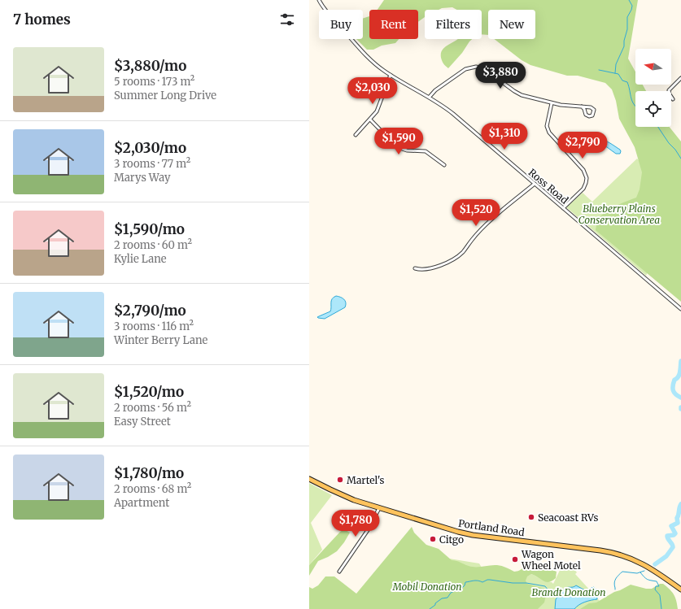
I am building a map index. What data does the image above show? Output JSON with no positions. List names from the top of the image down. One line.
{"streets":{"main road":["Portland Road"],"street":["Ross Road"]},"parks":["Blueberry Plains Conservation Area","Mobil Donation","Brandt Donation"],"places":["Martel's","Seacoast RVs","Citgo","Wagon Wheel Motel"],"north":"left","page":{"heading":"7 homes","chip":["Buy","Rent","Filters","New"],"list":[{"name":"$3,880/mo","note":"5 rooms · 173 m² · Summer Long Drive"},{"name":"$2,030/mo","note":"3 rooms · 77 m² · Marys Way"},{"name":"$1,590/mo","note":"2 rooms · 60 m² · Kylie Lane"},{"name":"$2,790/mo","note":"3 rooms · 116 m² · Winter Berry Lane"},{"name":"$1,520/mo","note":"2 rooms · 56 m² · Easy Street"},{"name":"$1,780/mo","note":"2 rooms · 68 m² · Apartment"}],"price":["$3,880","$2,030","$1,310","$1,590","$2,790","$1,520","$1,780"]}}
